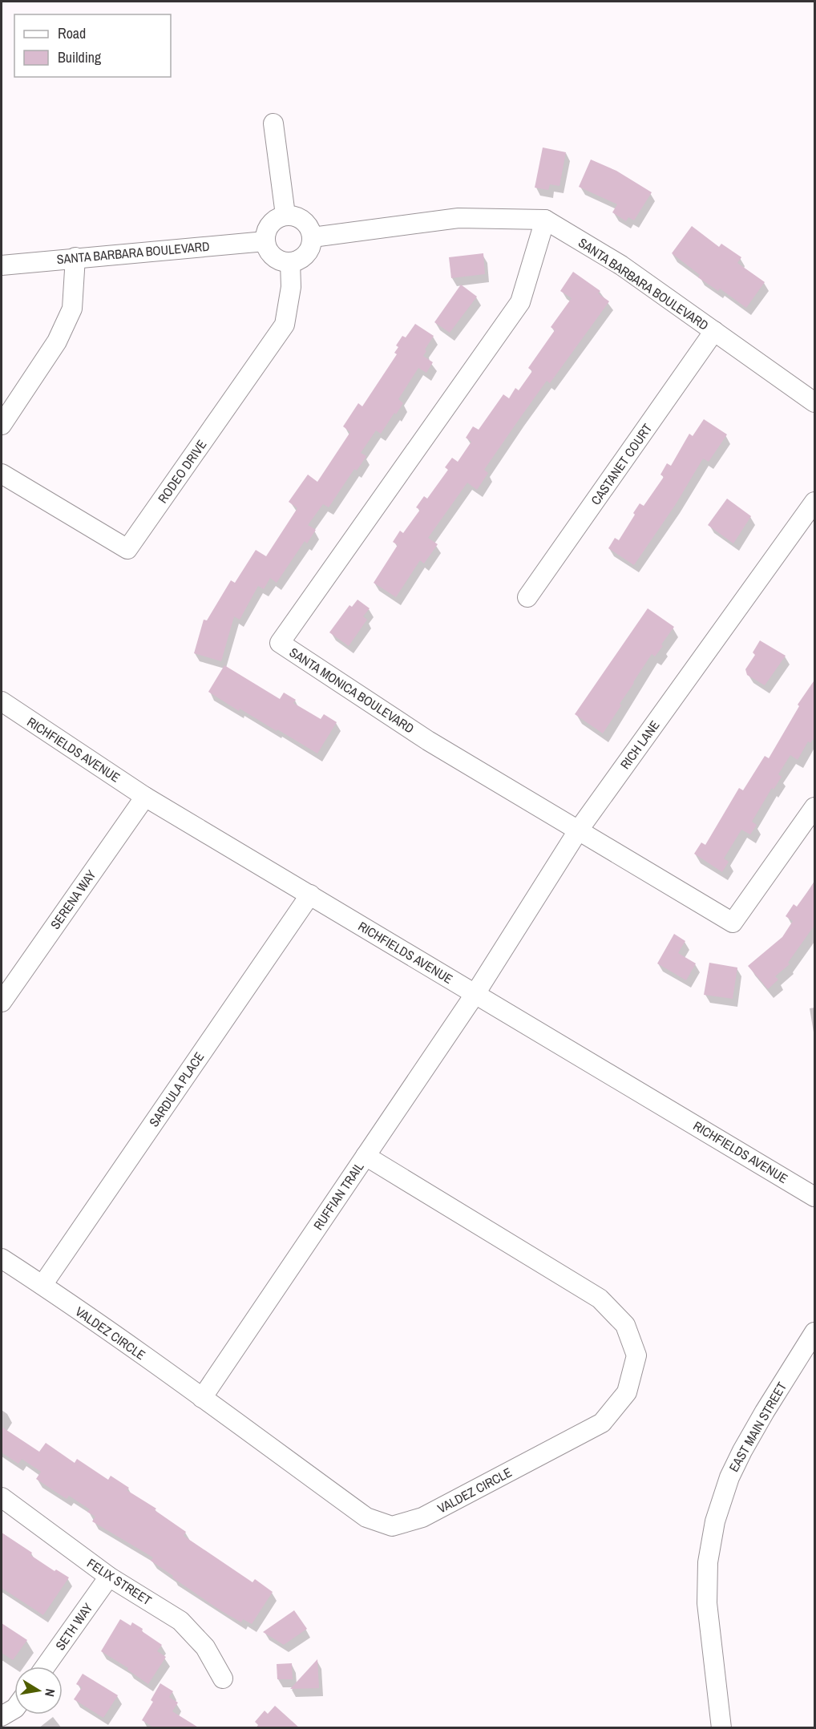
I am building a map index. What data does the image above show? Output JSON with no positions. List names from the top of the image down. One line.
{"streets":{"street":["SANTA BARBARA BOULEVARD","CASTANET COURT","RODEO DRIVE","SANTA MONICA BOULEVARD","RICH LANE","RICHFIELDS AVENUE","SERENA WAY","SARDULA PLACE","RUFFIAN TRAIL","VALDEZ CIRCLE","EAST MAIN STREET","FELIX STREET","SETH WAY"]},"crossings":[["SANTA BARBARA BOULEVARD","CASTANET COURT"],["SANTA BARBARA BOULEVARD","RODEO DRIVE"],["SANTA BARBARA BOULEVARD","SANTA MONICA BOULEVARD"],["SANTA MONICA BOULEVARD","RICH LANE"],["RICH LANE","RICHFIELDS AVENUE"],["RICH LANE","RUFFIAN TRAIL"],["RICHFIELDS AVENUE","SERENA WAY"],["RICHFIELDS AVENUE","SARDULA PLACE"],["RICHFIELDS AVENUE","RUFFIAN TRAIL"],["SARDULA PLACE","VALDEZ CIRCLE"],["RUFFIAN TRAIL","VALDEZ CIRCLE"],["FELIX STREET","SETH WAY"]],"legend":["Road","Building"],"north":"right"}
